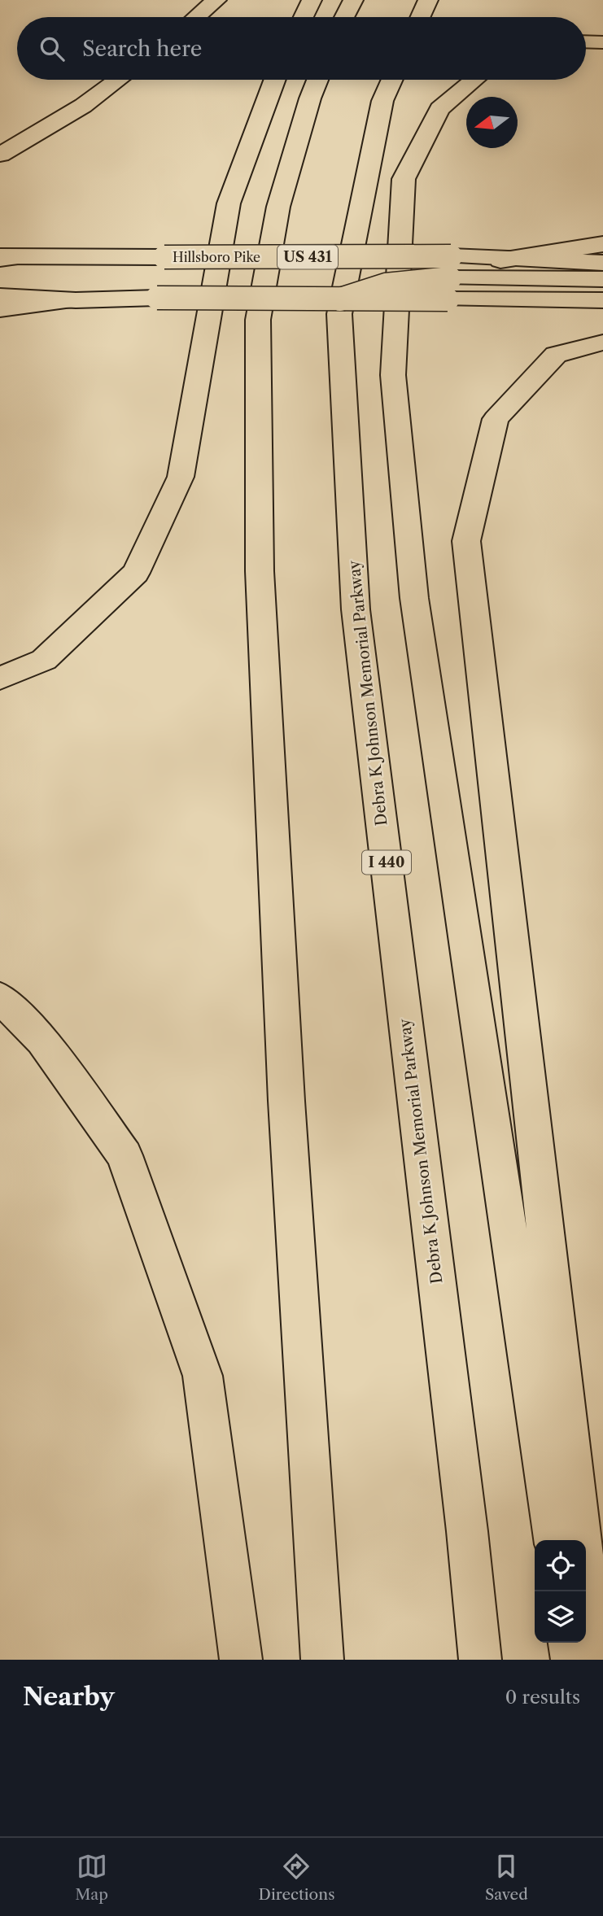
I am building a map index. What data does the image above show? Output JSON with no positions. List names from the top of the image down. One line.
{"streets":{"main road":["Hillsboro Pike","US 431","Debra K Johnson Memorial Parkway","I 440"]},"north":"left","page":{"search":"Search here","heading":["Nearby","0 results"],"nav":["Map","Directions","Saved"]}}
